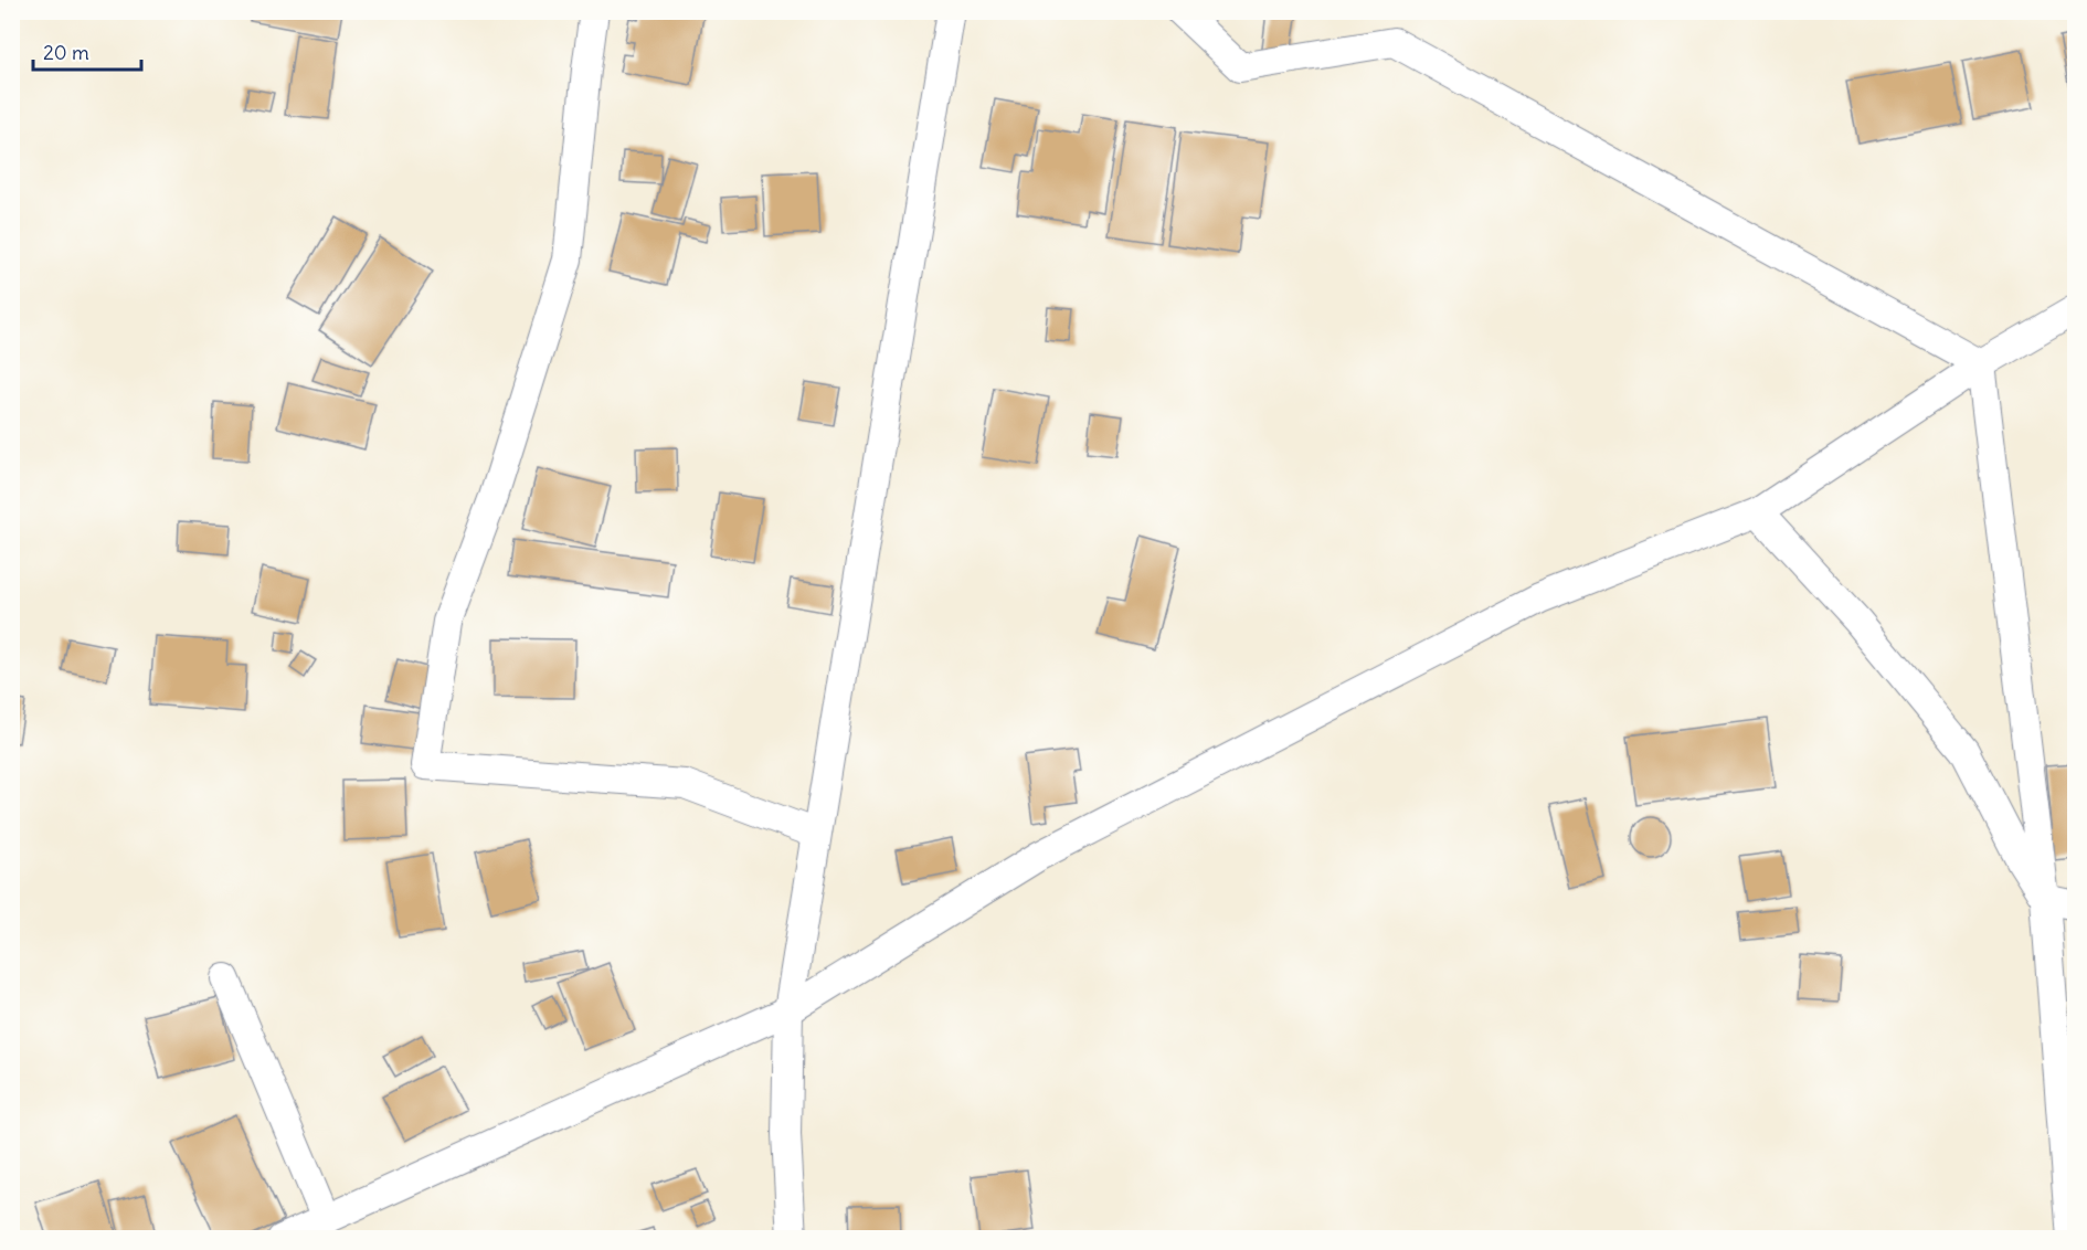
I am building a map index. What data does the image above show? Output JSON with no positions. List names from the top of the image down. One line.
{"scale_bar":"20 m"}
